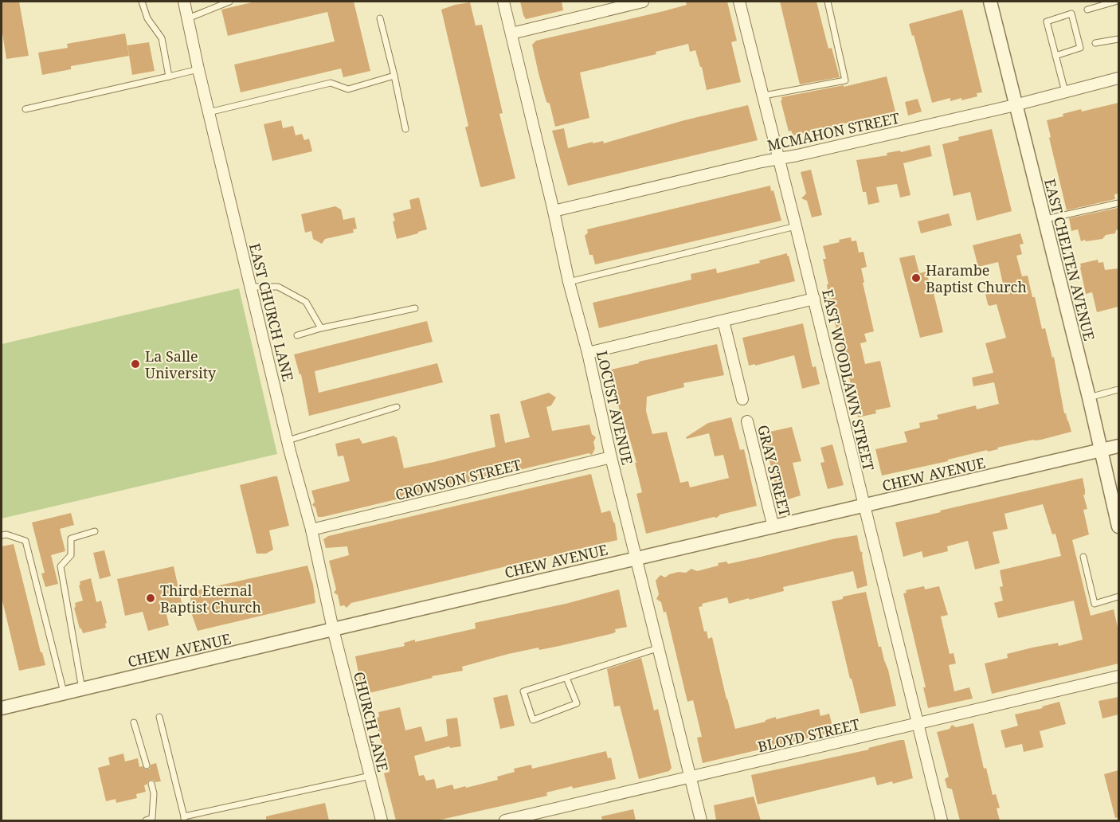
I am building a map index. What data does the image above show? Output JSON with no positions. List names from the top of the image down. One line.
{"streets":{"street":["MCMAHON STREET","EAST CHELTEN AVENUE","EAST CHURCH LANE","EAST WOODLAWN STREET","LOCUST AVENUE","GRAY STREET","CHEW AVENUE","CROWSON STREET","CHURCH LANE","BLOYD STREET"]},"crossings":[["MCMAHON STREET","EAST CHELTEN AVENUE"],["MCMAHON STREET","EAST WOODLAWN STREET"],["MCMAHON STREET","LOCUST AVENUE"],["EAST CHELTEN AVENUE","CHEW AVENUE"],["EAST CHURCH LANE","CHEW AVENUE"],["EAST CHURCH LANE","CROWSON STREET"],["EAST CHURCH LANE","CHURCH LANE"],["EAST WOODLAWN STREET","CHEW AVENUE"],["EAST WOODLAWN STREET","BLOYD STREET"],["LOCUST AVENUE","CHEW AVENUE"],["LOCUST AVENUE","CROWSON STREET"],["LOCUST AVENUE","BLOYD STREET"],["GRAY STREET","CHEW AVENUE"],["CHEW AVENUE","CHURCH LANE"]],"places":["Harambe Baptist Church","La Salle University","Third Eternal Baptist Church"]}
